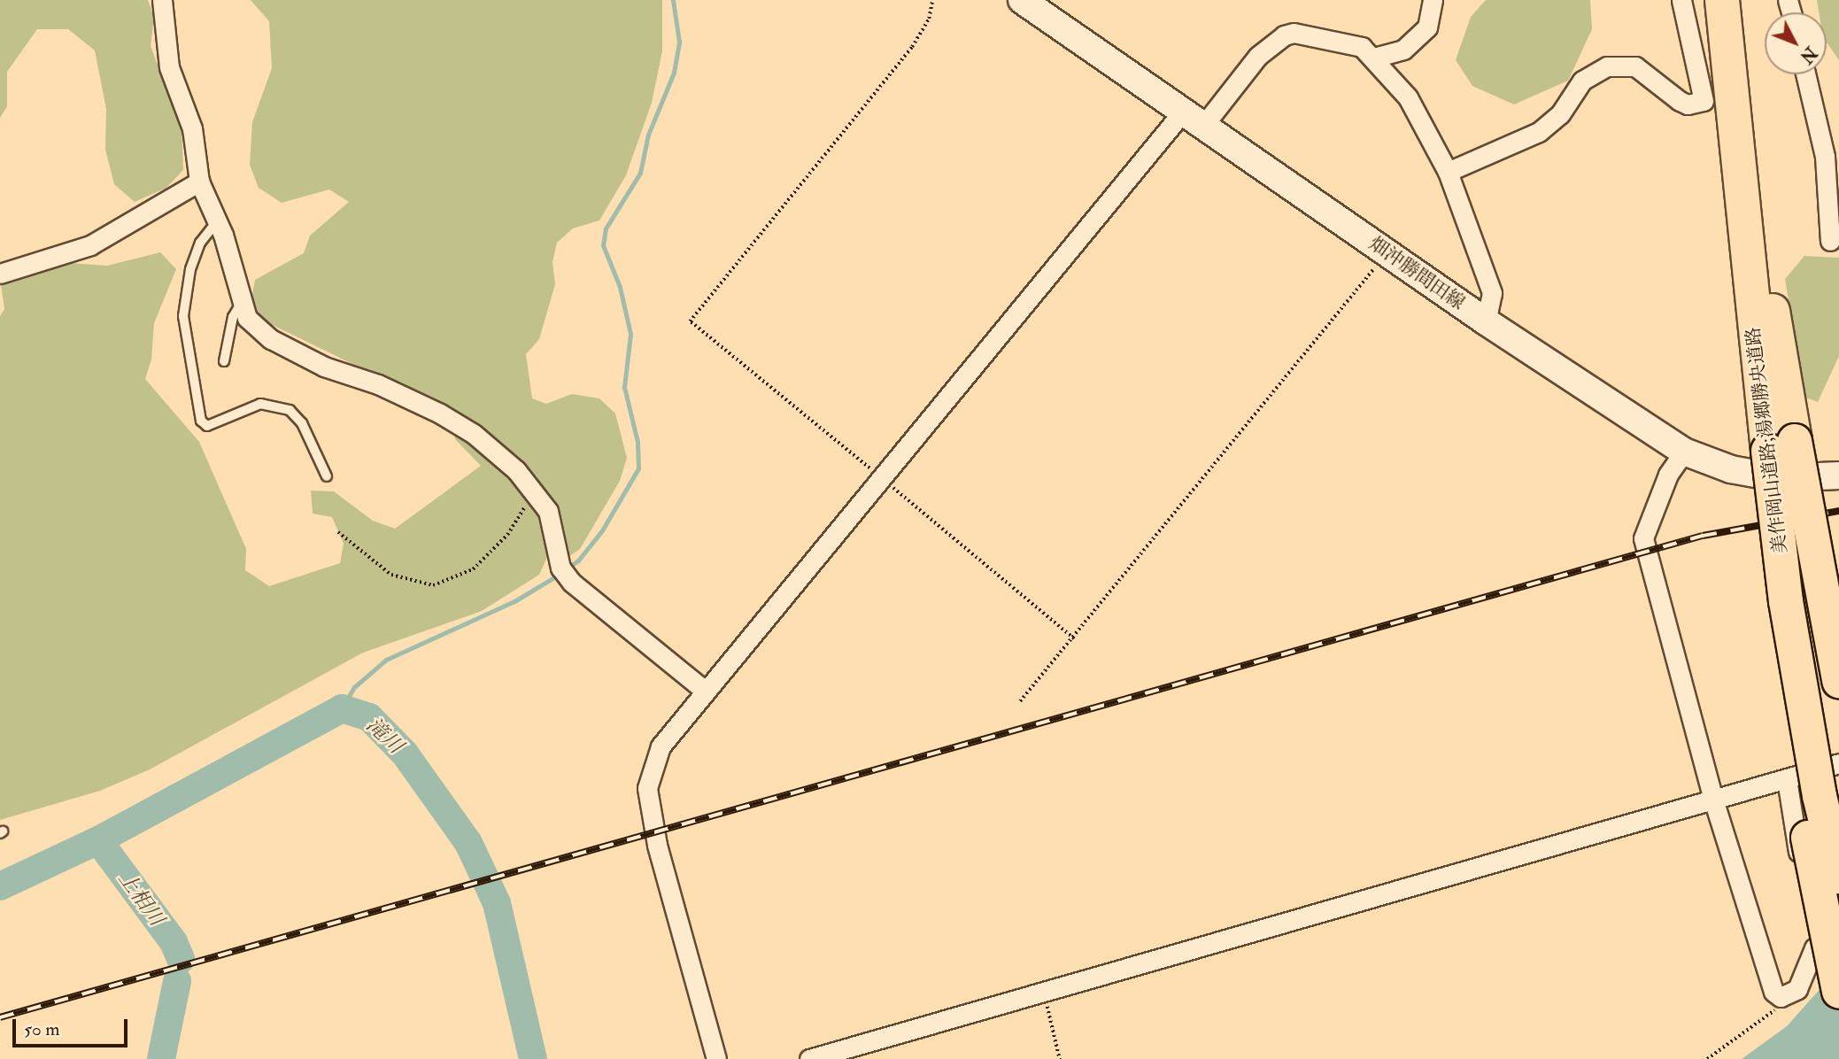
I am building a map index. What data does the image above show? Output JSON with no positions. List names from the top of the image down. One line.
{"streets":{"highway":["美作岡山道路;湯郷勝央道路"],"main road":["畑沖勝間田線"]},"water":["滝川","上相川"],"scale_bar":"50 m","north":"bottom right"}
